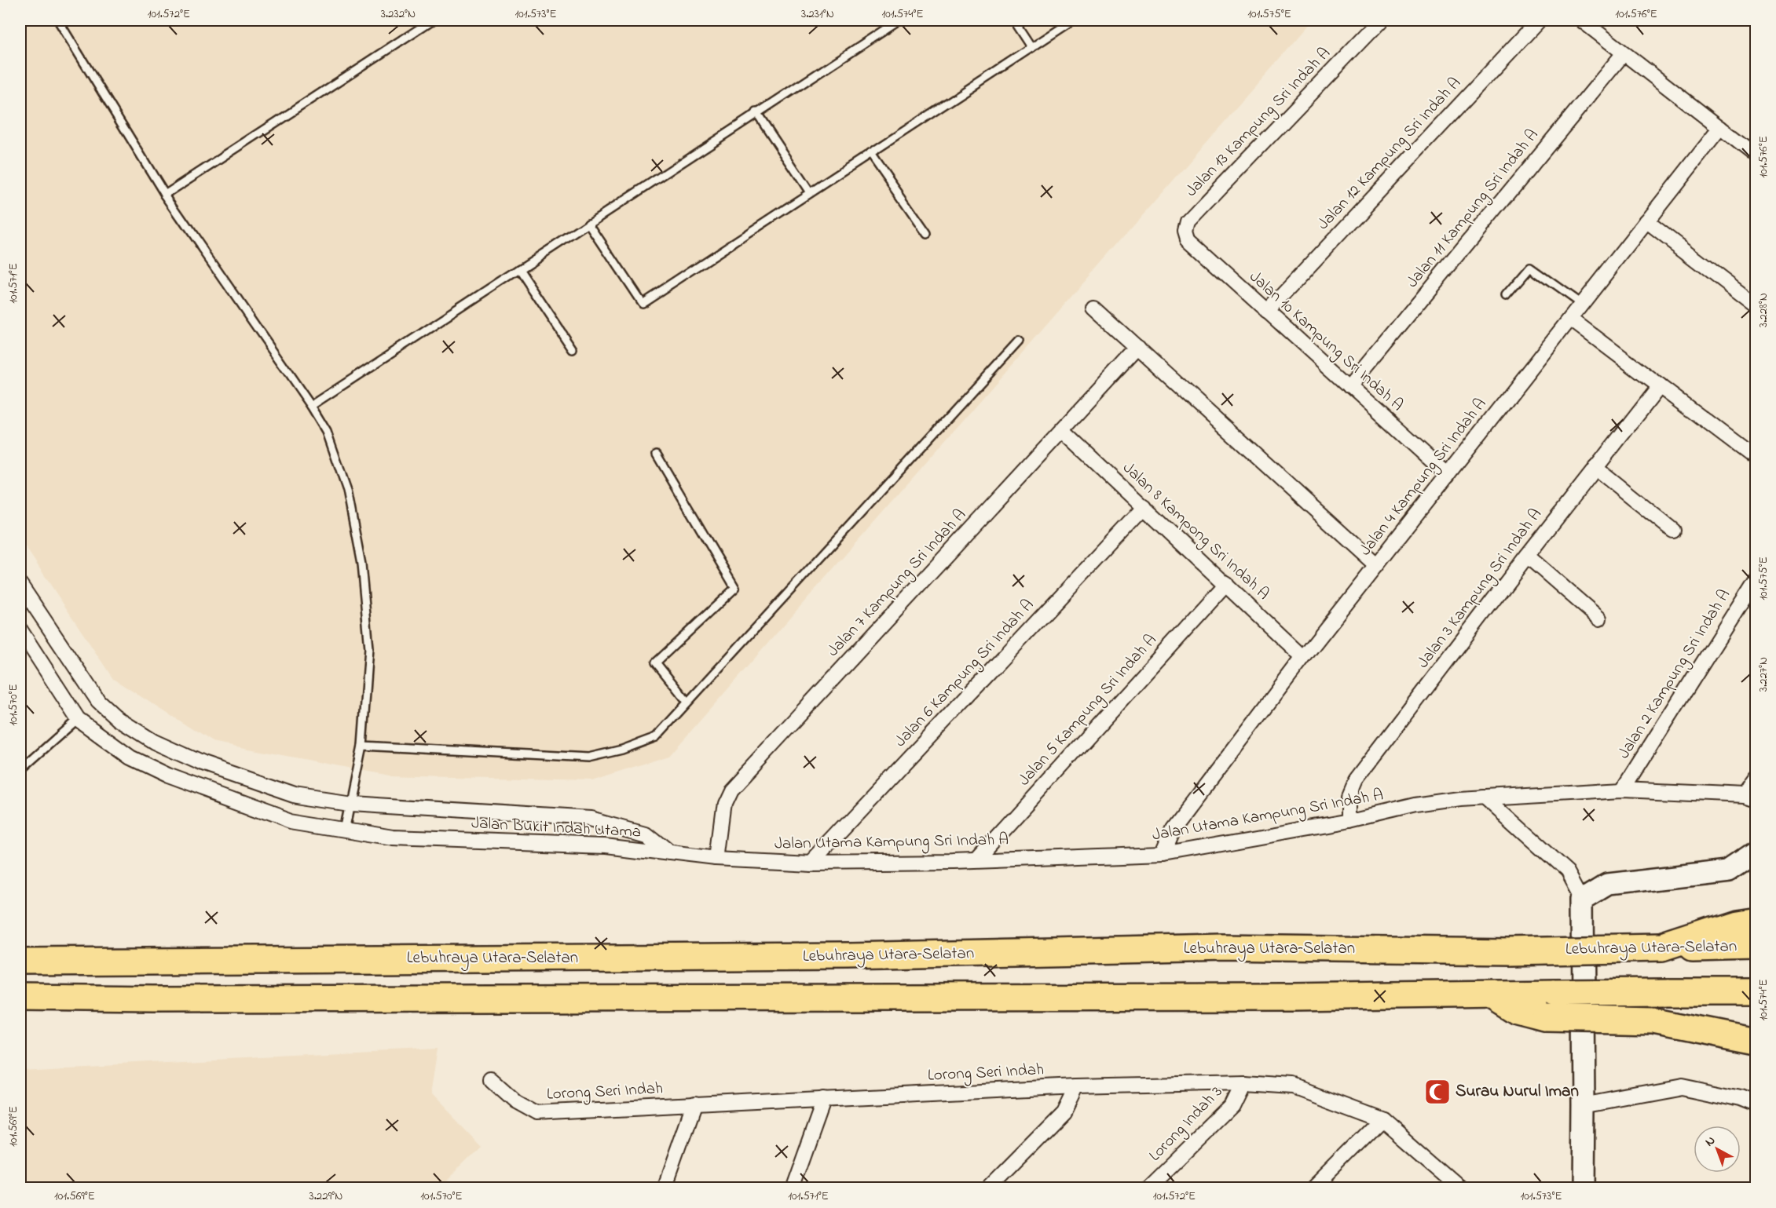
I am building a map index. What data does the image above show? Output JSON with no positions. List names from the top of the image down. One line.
{"streets":{"highway":["Lebuhraya Utara–Selatan"],"street":["Jalan 13 Kampung Sri Indah A","Jalan 12 Kampung Sri Indah A","Jalan 11 Kampung Sri Indah A","Jalan 10 Kampung Sri Indah A","Jalan 4 Kampung Sri Indah A","Jalan 8 Kampong Sri Indah A","Jalan 7 Kampung Sri Indah A","Jalan 3 Kampung Sri Indah A","Jalan 6 Kampung Sri Indah A","Jalan 2 Kampung Sri Indah A","Jalan 5 Kampung Sri Indah A","Jalan Utama Kampung Sri Indah A","Jalan Bukit Indah Utama","Lorong Seri Indah","Lorong Indah 3"]},"crossings":[["Jalan 13 Kampung Sri Indah A","Jalan 10 Kampung Sri Indah A"],["Jalan 12 Kampung Sri Indah A","Jalan 10 Kampung Sri Indah A"],["Jalan 11 Kampung Sri Indah A","Jalan 10 Kampung Sri Indah A"],["Jalan 10 Kampung Sri Indah A","Jalan 4 Kampung Sri Indah A"],["Jalan 4 Kampung Sri Indah A","Jalan 8 Kampong Sri Indah A"],["Jalan 4 Kampung Sri Indah A","Jalan Utama Kampung Sri Indah A"],["Jalan 8 Kampong Sri Indah A","Jalan 7 Kampung Sri Indah A"],["Jalan 8 Kampong Sri Indah A","Jalan 6 Kampung Sri Indah A"],["Jalan 8 Kampong Sri Indah A","Jalan 5 Kampung Sri Indah A"],["Jalan 7 Kampung Sri Indah A","Jalan Utama Kampung Sri Indah A"],["Jalan 3 Kampung Sri Indah A","Jalan Utama Kampung Sri Indah A"],["Jalan 6 Kampung Sri Indah A","Jalan Utama Kampung Sri Indah A"],["Jalan 2 Kampung Sri Indah A","Jalan Utama Kampung Sri Indah A"],["Jalan 5 Kampung Sri Indah A","Jalan Utama Kampung Sri Indah A"],["Jalan Utama Kampung Sri Indah A","Jalan Bukit Indah Utama"],["Lorong Seri Indah","Lorong Indah 3"]],"places":{"mosque":["Surau Nurul Iman"]},"north":"top left","coordinates":["101.572°E","3.232°N","101.573°E","3.231°N","101.574°E","101.575°E","101.576°E","101.571°E","3.228°N","3.227°N","101.570°E","101.569°E","3.229°N"]}
